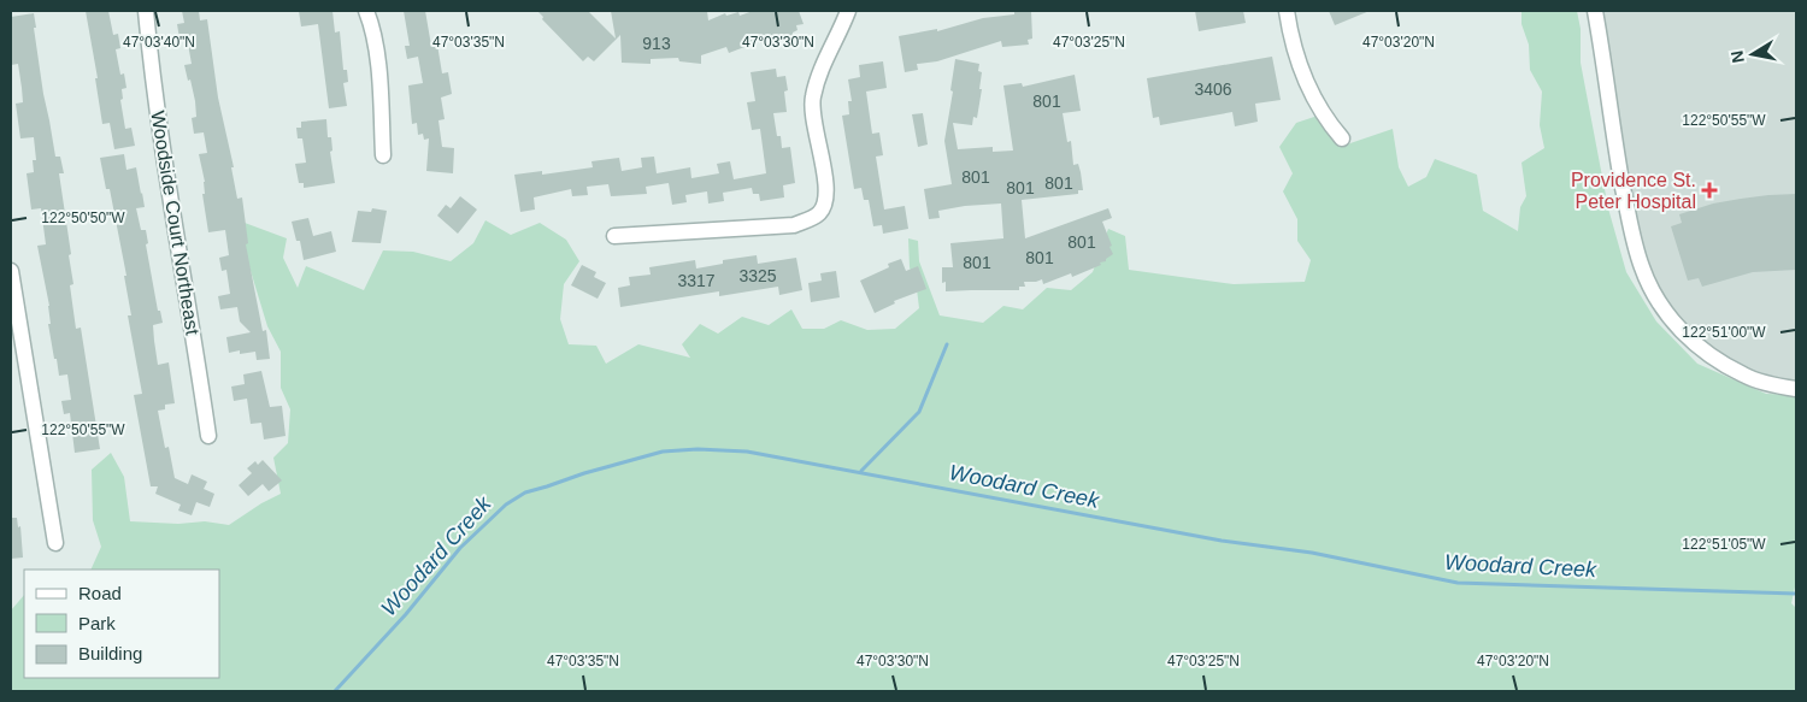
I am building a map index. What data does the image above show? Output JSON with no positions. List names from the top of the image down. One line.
{"streets":{"street":["Woodside Court Northeast"]},"water":["Woodard Creek"],"places":{"health":["Providence St. Peter Hospital"]},"house_numbers":["913","3406","801","801","801","801","801","801","801","3325","3317"],"legend":["Road","Park","Building"],"north":"left","coordinates":["47°03'30\"N","47°03'20\"N","47°03'40\"N","47°03'35\"N","47°03'25\"N","122°50'55\"W","122°50'50\"W","122°51'00\"W","122°51'05\"W"]}
